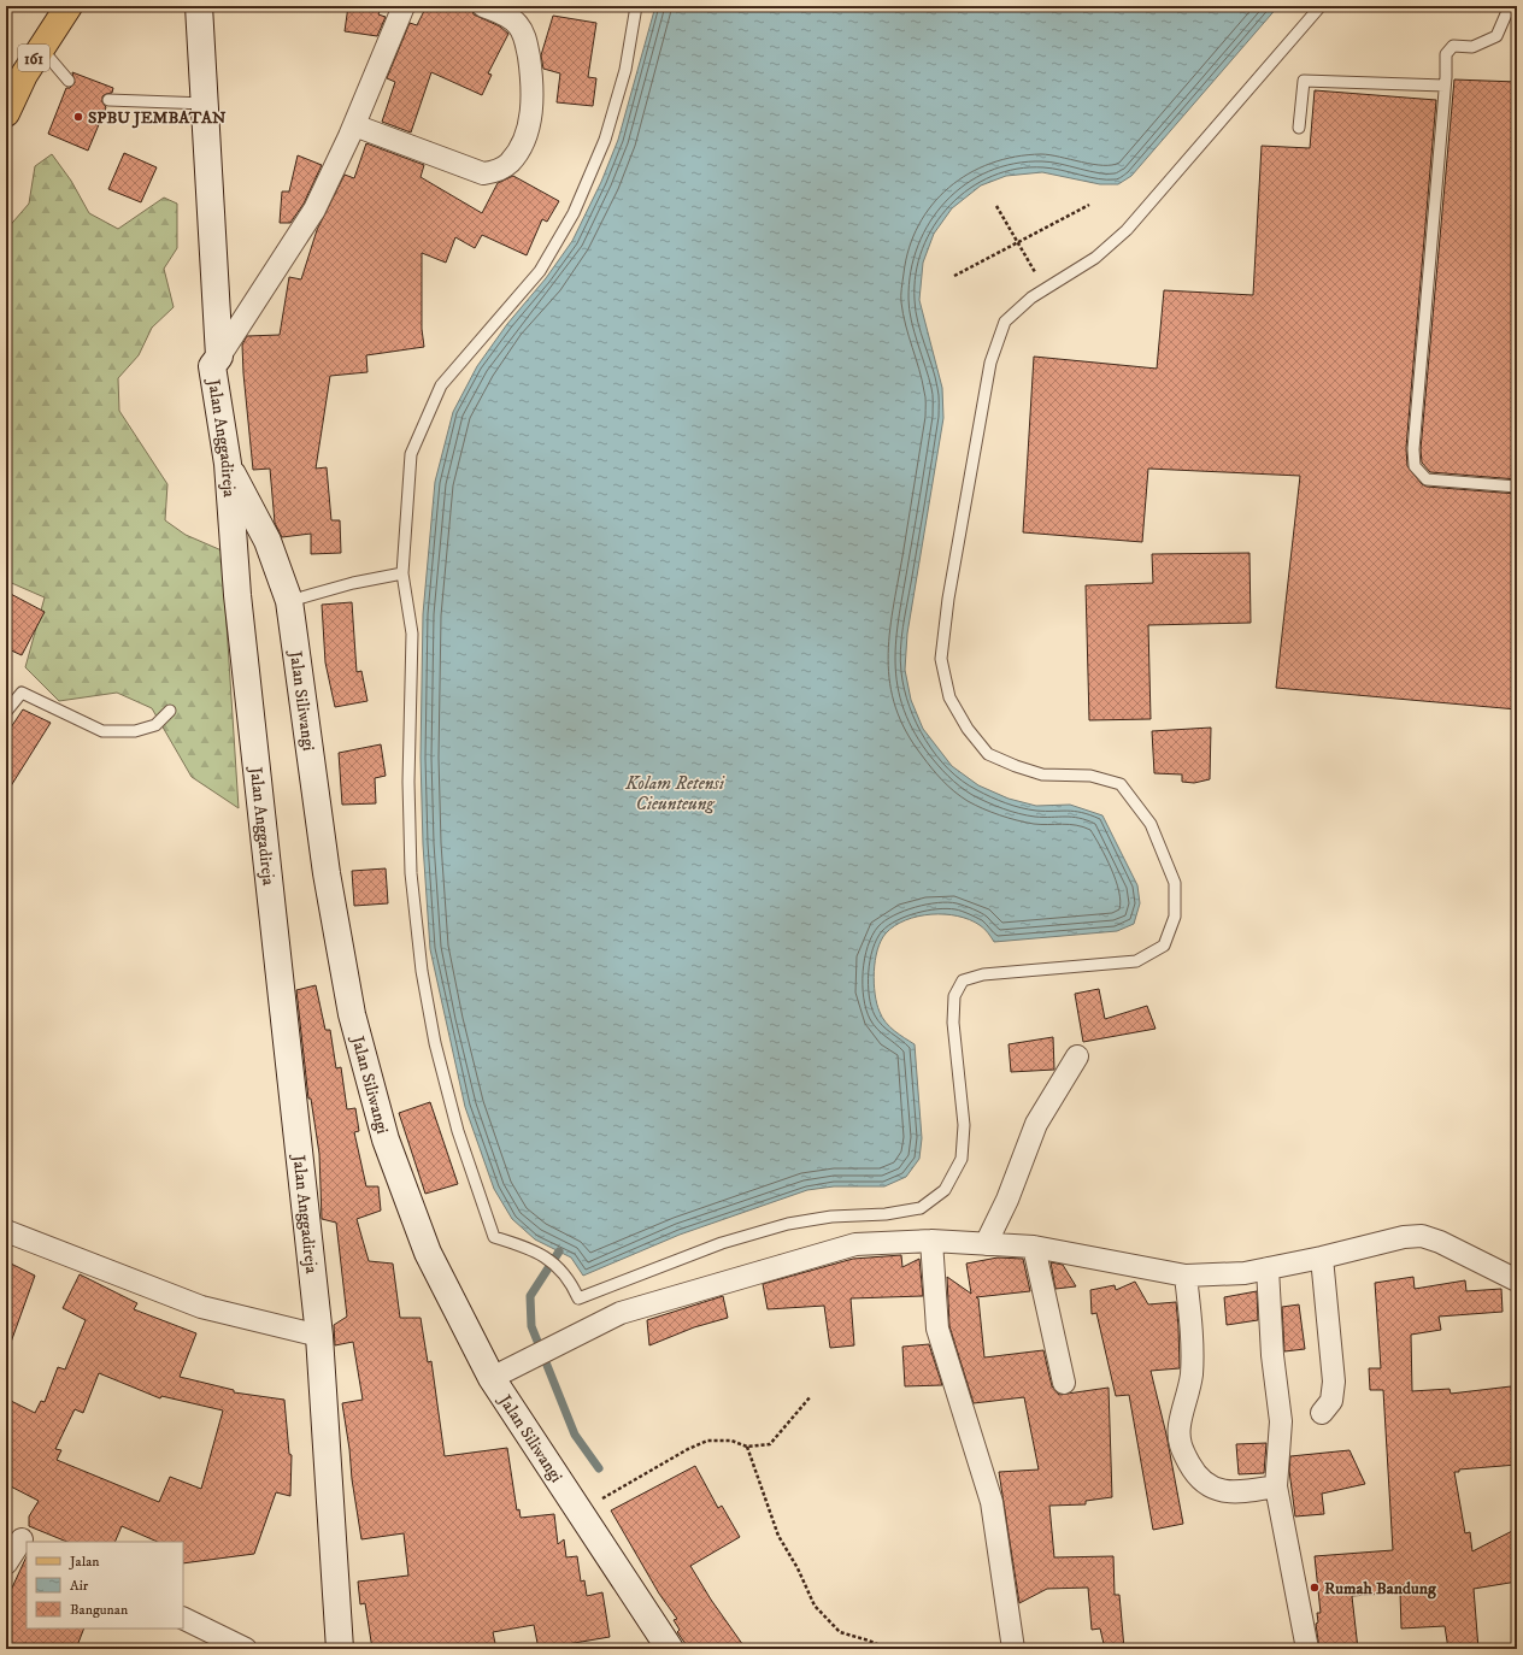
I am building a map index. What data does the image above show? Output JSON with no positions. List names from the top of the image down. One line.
{"streets":{"main road":["161","Jalan Anggadireja","Jalan Siliwangi"]},"crossings":[["Jalan Anggadireja","Jalan Siliwangi"]],"water":["Kolam Retensi Cieunteung"],"places":["SPBU JEMBATAN","Rumah Bandung"],"legend":["Jalan","Air","Bangunan"]}
